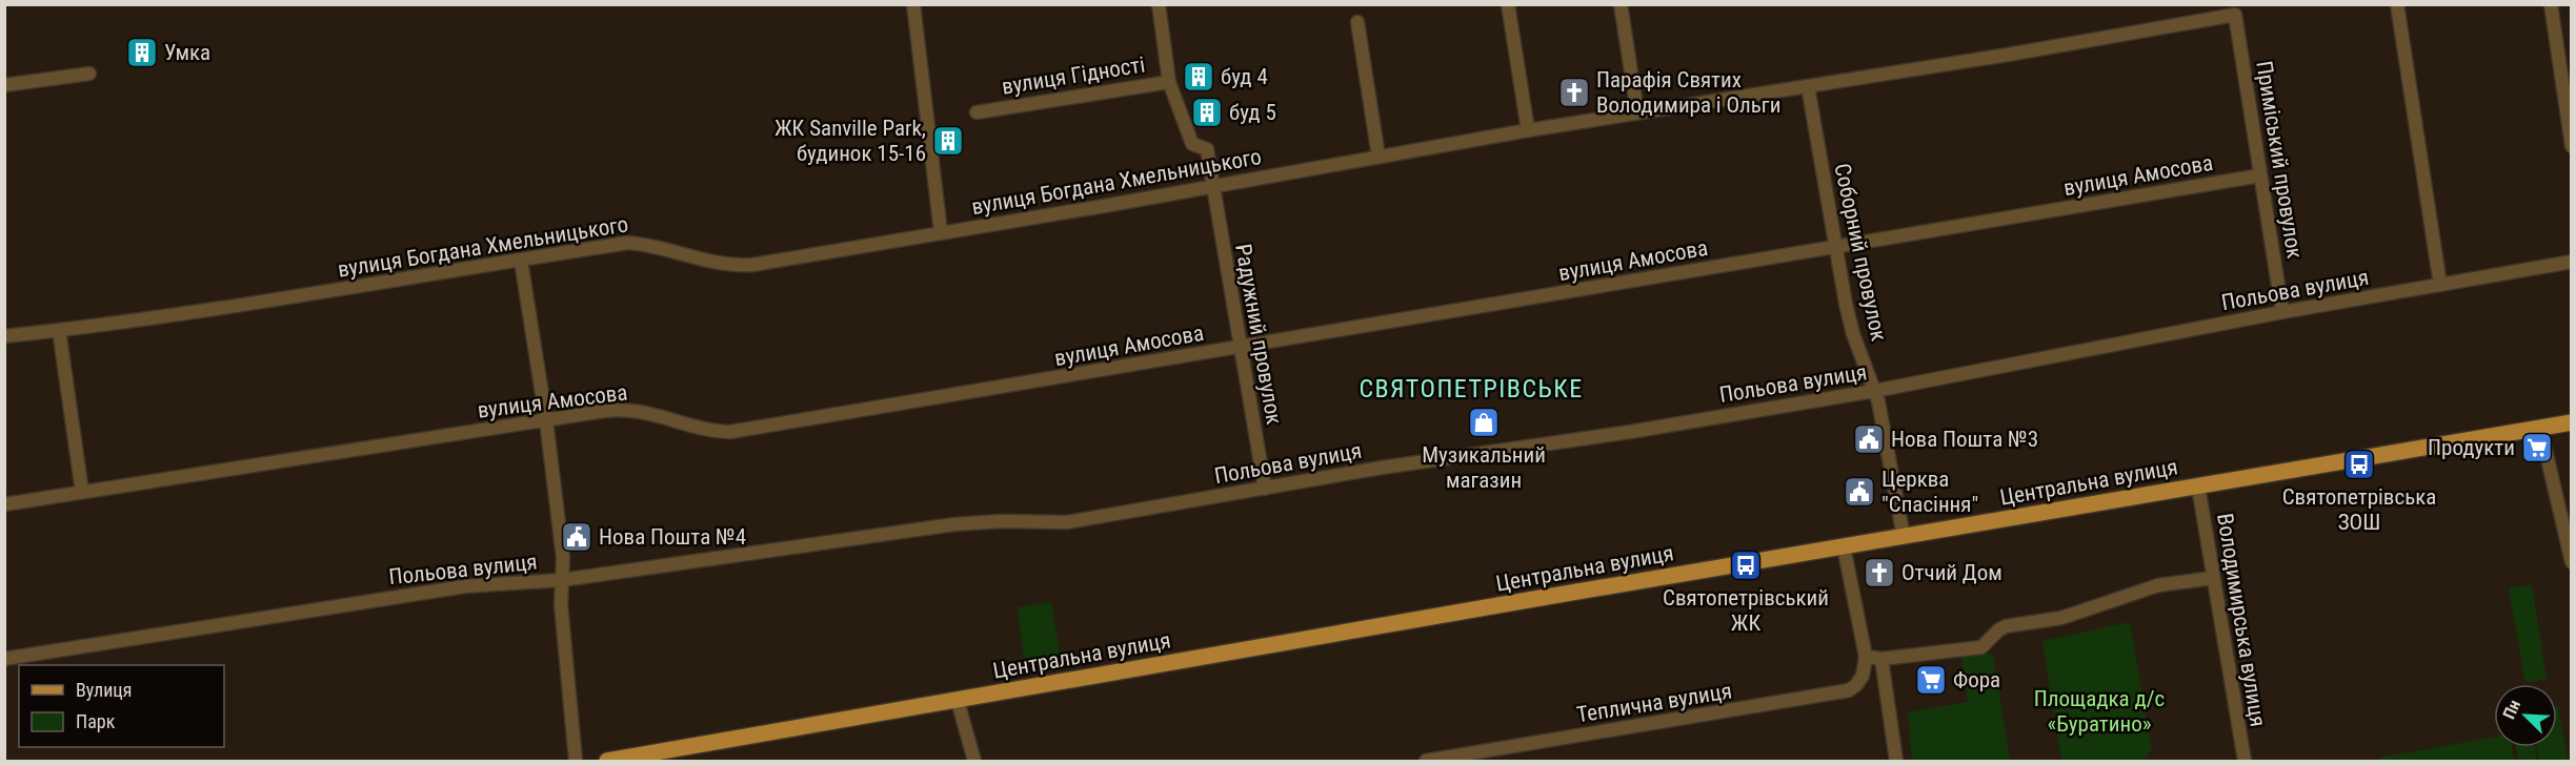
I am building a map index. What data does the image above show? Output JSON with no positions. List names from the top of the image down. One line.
{"streets":{"main road":["Центральна вулиця"],"street":["вулиця Гідності","Приміський провулок","вулиця Амосова","вулиця Богдана Хмельницького","Соборний провулок","Польова вулиця","Радужний провулок","Володимирська вулиця","Теплична вулиця"]},"crossings":[["вулиця Гідності","вулиця Богдана Хмельницького"],["вулиця Гідності","Радужний провулок"],["Приміський провулок","вулиця Амосова"],["Приміський провулок","вулиця Богдана Хмельницького"],["Приміський провулок","Польова вулиця"],["вулиця Амосова","Соборний провулок"],["вулиця Амосова","Радужний провулок"],["вулиця Богдана Хмельницького","Соборний провулок"],["вулиця Богдана Хмельницького","Радужний провулок"],["Соборний провулок","Польова вулиця"],["Соборний провулок","Центральна вулиця"],["Польова вулиця","Радужний провулок"],["Центральна вулиця","Володимирська вулиця"]],"districts":["СВЯТОПЕТРІВСЬКЕ"],"parks":["Площадка д/с «Буратино»"],"places":{"building":["Умка","буд 4","буд 5","ЖК Sanville Park, будинок 15-16"],"church":["Парафія Святих Володимира і Ольги","Отчий Дом"],"shop":["Музикальний магазин"],"public building":["Нова Пошта №3","Церква \"Спасіння\"","Нова Пошта №4"],"supermarket":["Продукти","Фора"],"bus stop":["Святопетрівська ЗОШ","Святопетрівський ЖК"]},"legend":["Вулиця","Парк"],"north":"top left"}
